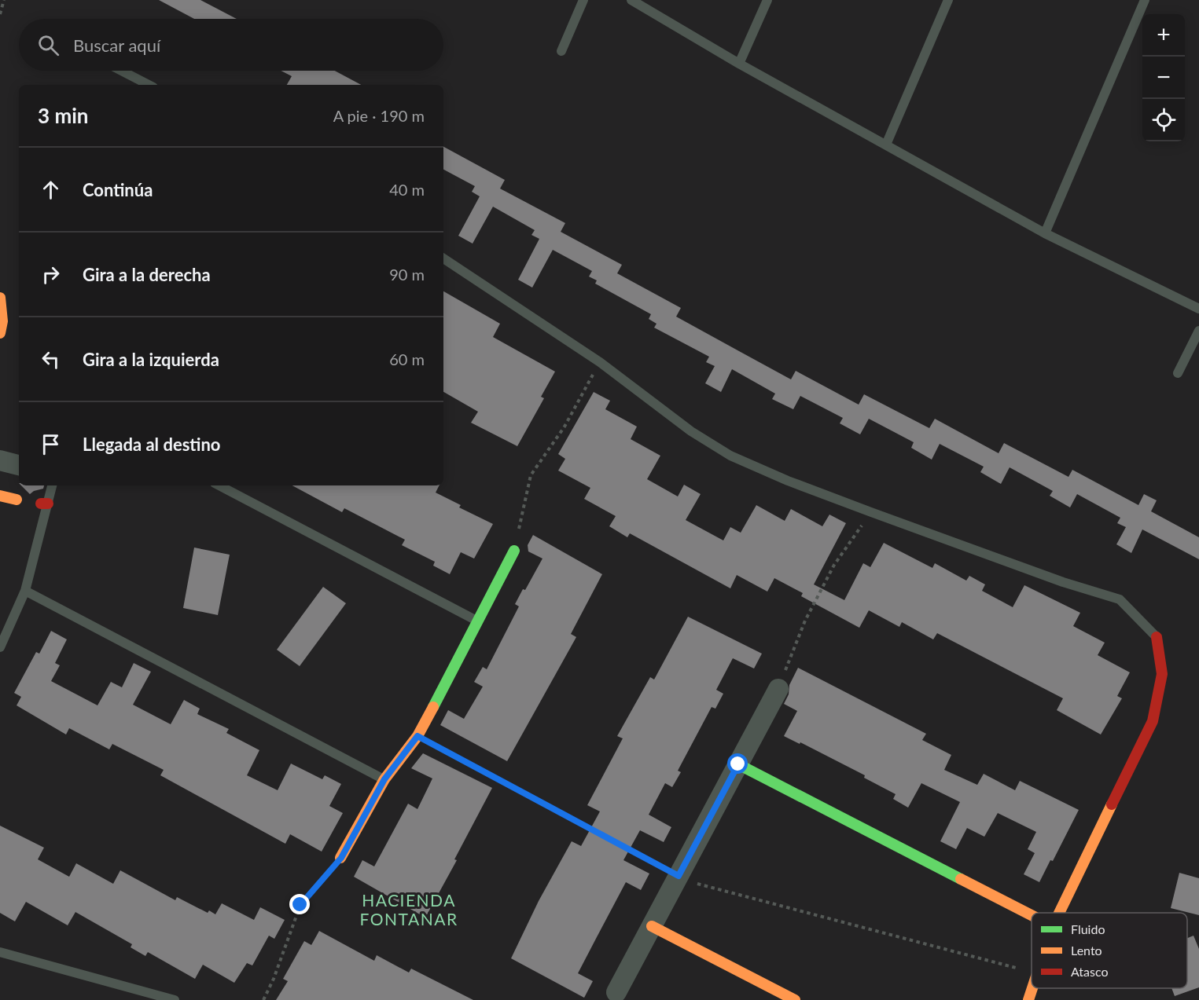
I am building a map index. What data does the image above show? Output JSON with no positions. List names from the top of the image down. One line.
{"districts":["HACIENDA FONTANAR"],"legend":["Fluido","Lento","Atasco"],"page":{"map_buttons":["+","−"],"search":"Buscar aquí","heading":["3 min","A pie · 190 m"],"list":[["Continúa","40 m"],["Gira a la derecha","90 m"],["Gira a la izquierda","60 m"],"Llegada al destino"]}}
